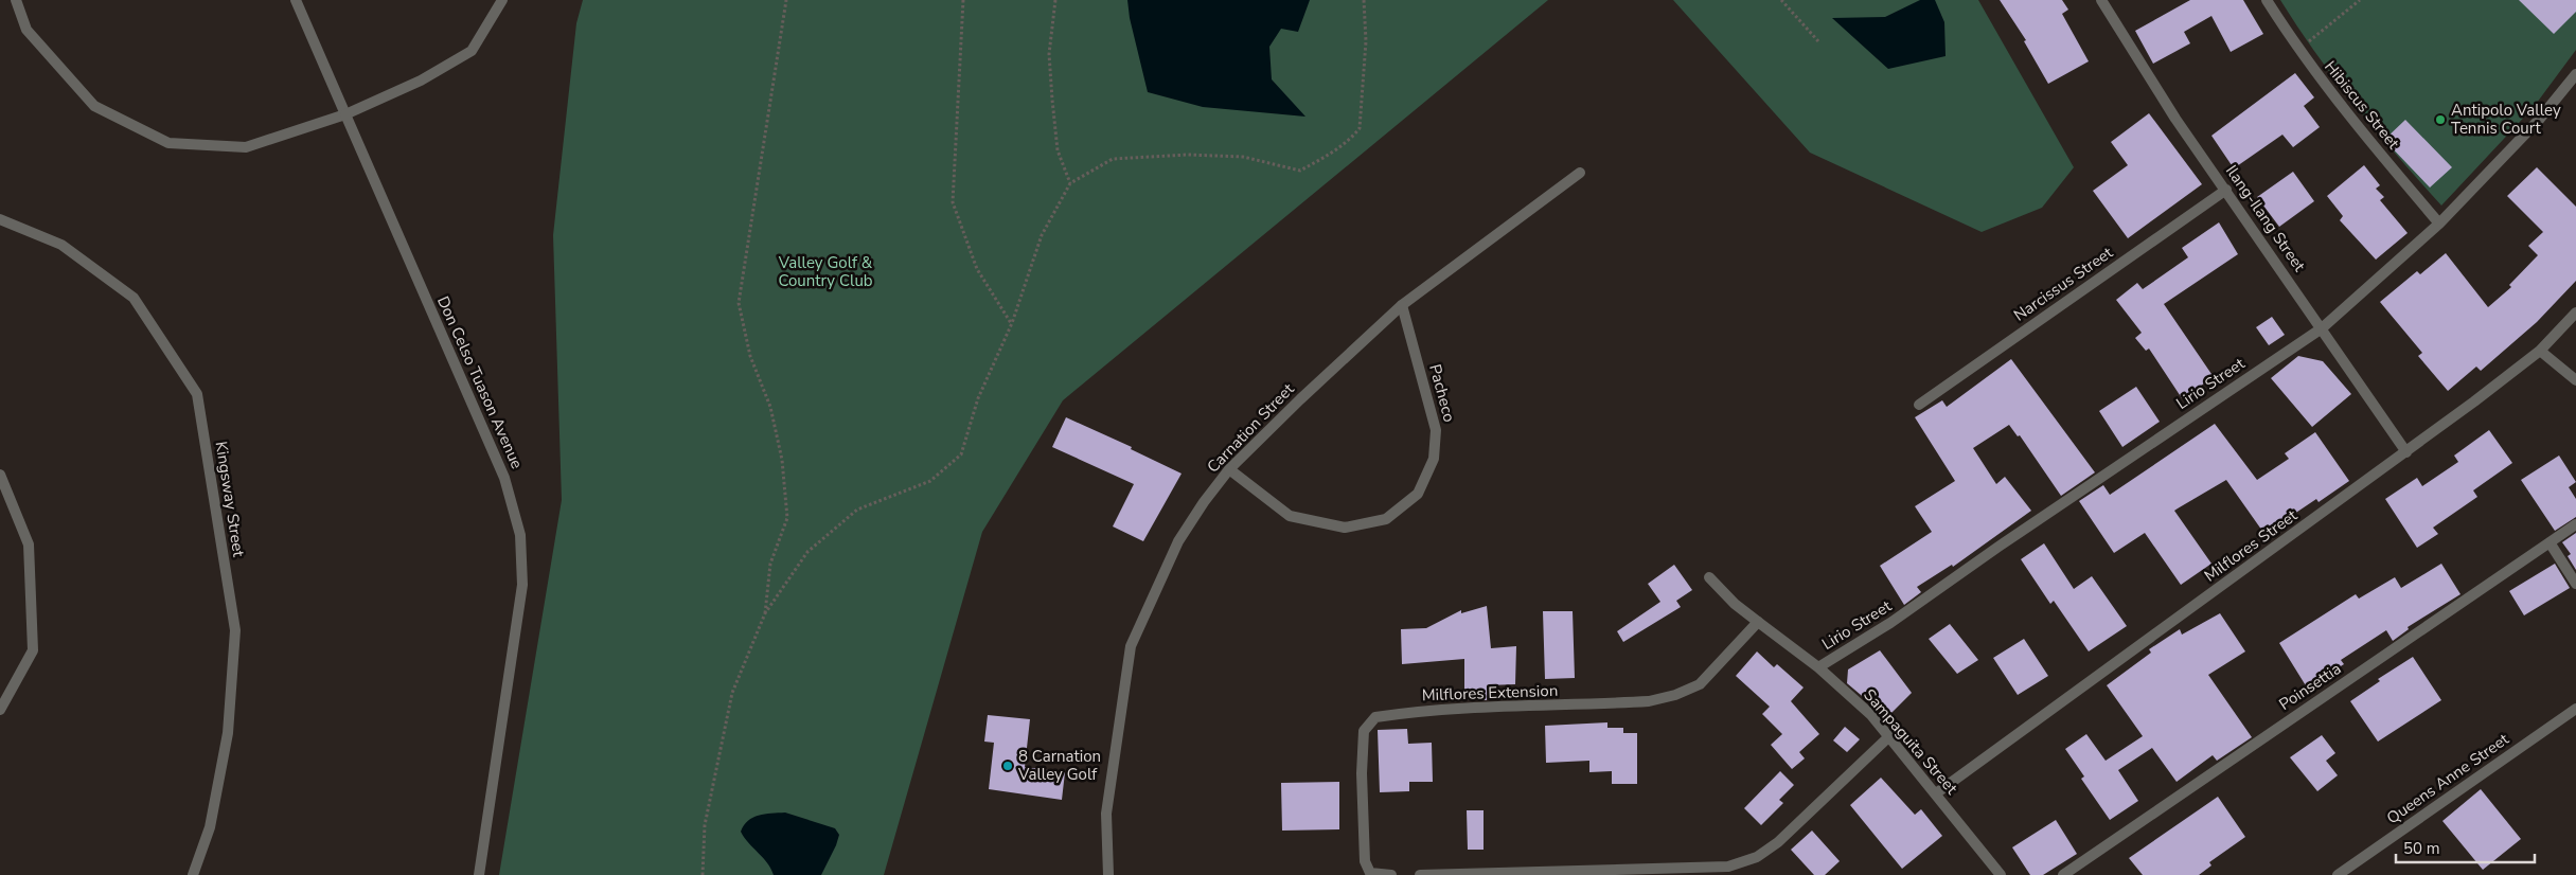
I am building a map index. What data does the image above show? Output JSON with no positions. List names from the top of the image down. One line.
{"streets":{"street":["Hibiscus Street","Ilang-Ilang Street","Narcissus Street","Don Celso Tuason Avenue","Lirio Street","Pacheco","Carnation Street","Kingsway Street","Milflores Street","Poinsettia","Milflores Extension","Sampaguita Street","Queens Anne Street"]},"crossings":[["Hibiscus Street","Lirio Street"],["Ilang-Ilang Street","Narcissus Street"],["Ilang-Ilang Street","Lirio Street"],["Ilang-Ilang Street","Milflores Street"],["Lirio Street","Sampaguita Street"],["Pacheco","Carnation Street"],["Milflores Street","Sampaguita Street"],["Milflores Extension","Sampaguita Street"]],"parks":["Valley Golf & Country Club"],"places":["Antipolo Valley Tennis Court","8 Carnation Valley Golf"],"scale_bar":"50 m"}
